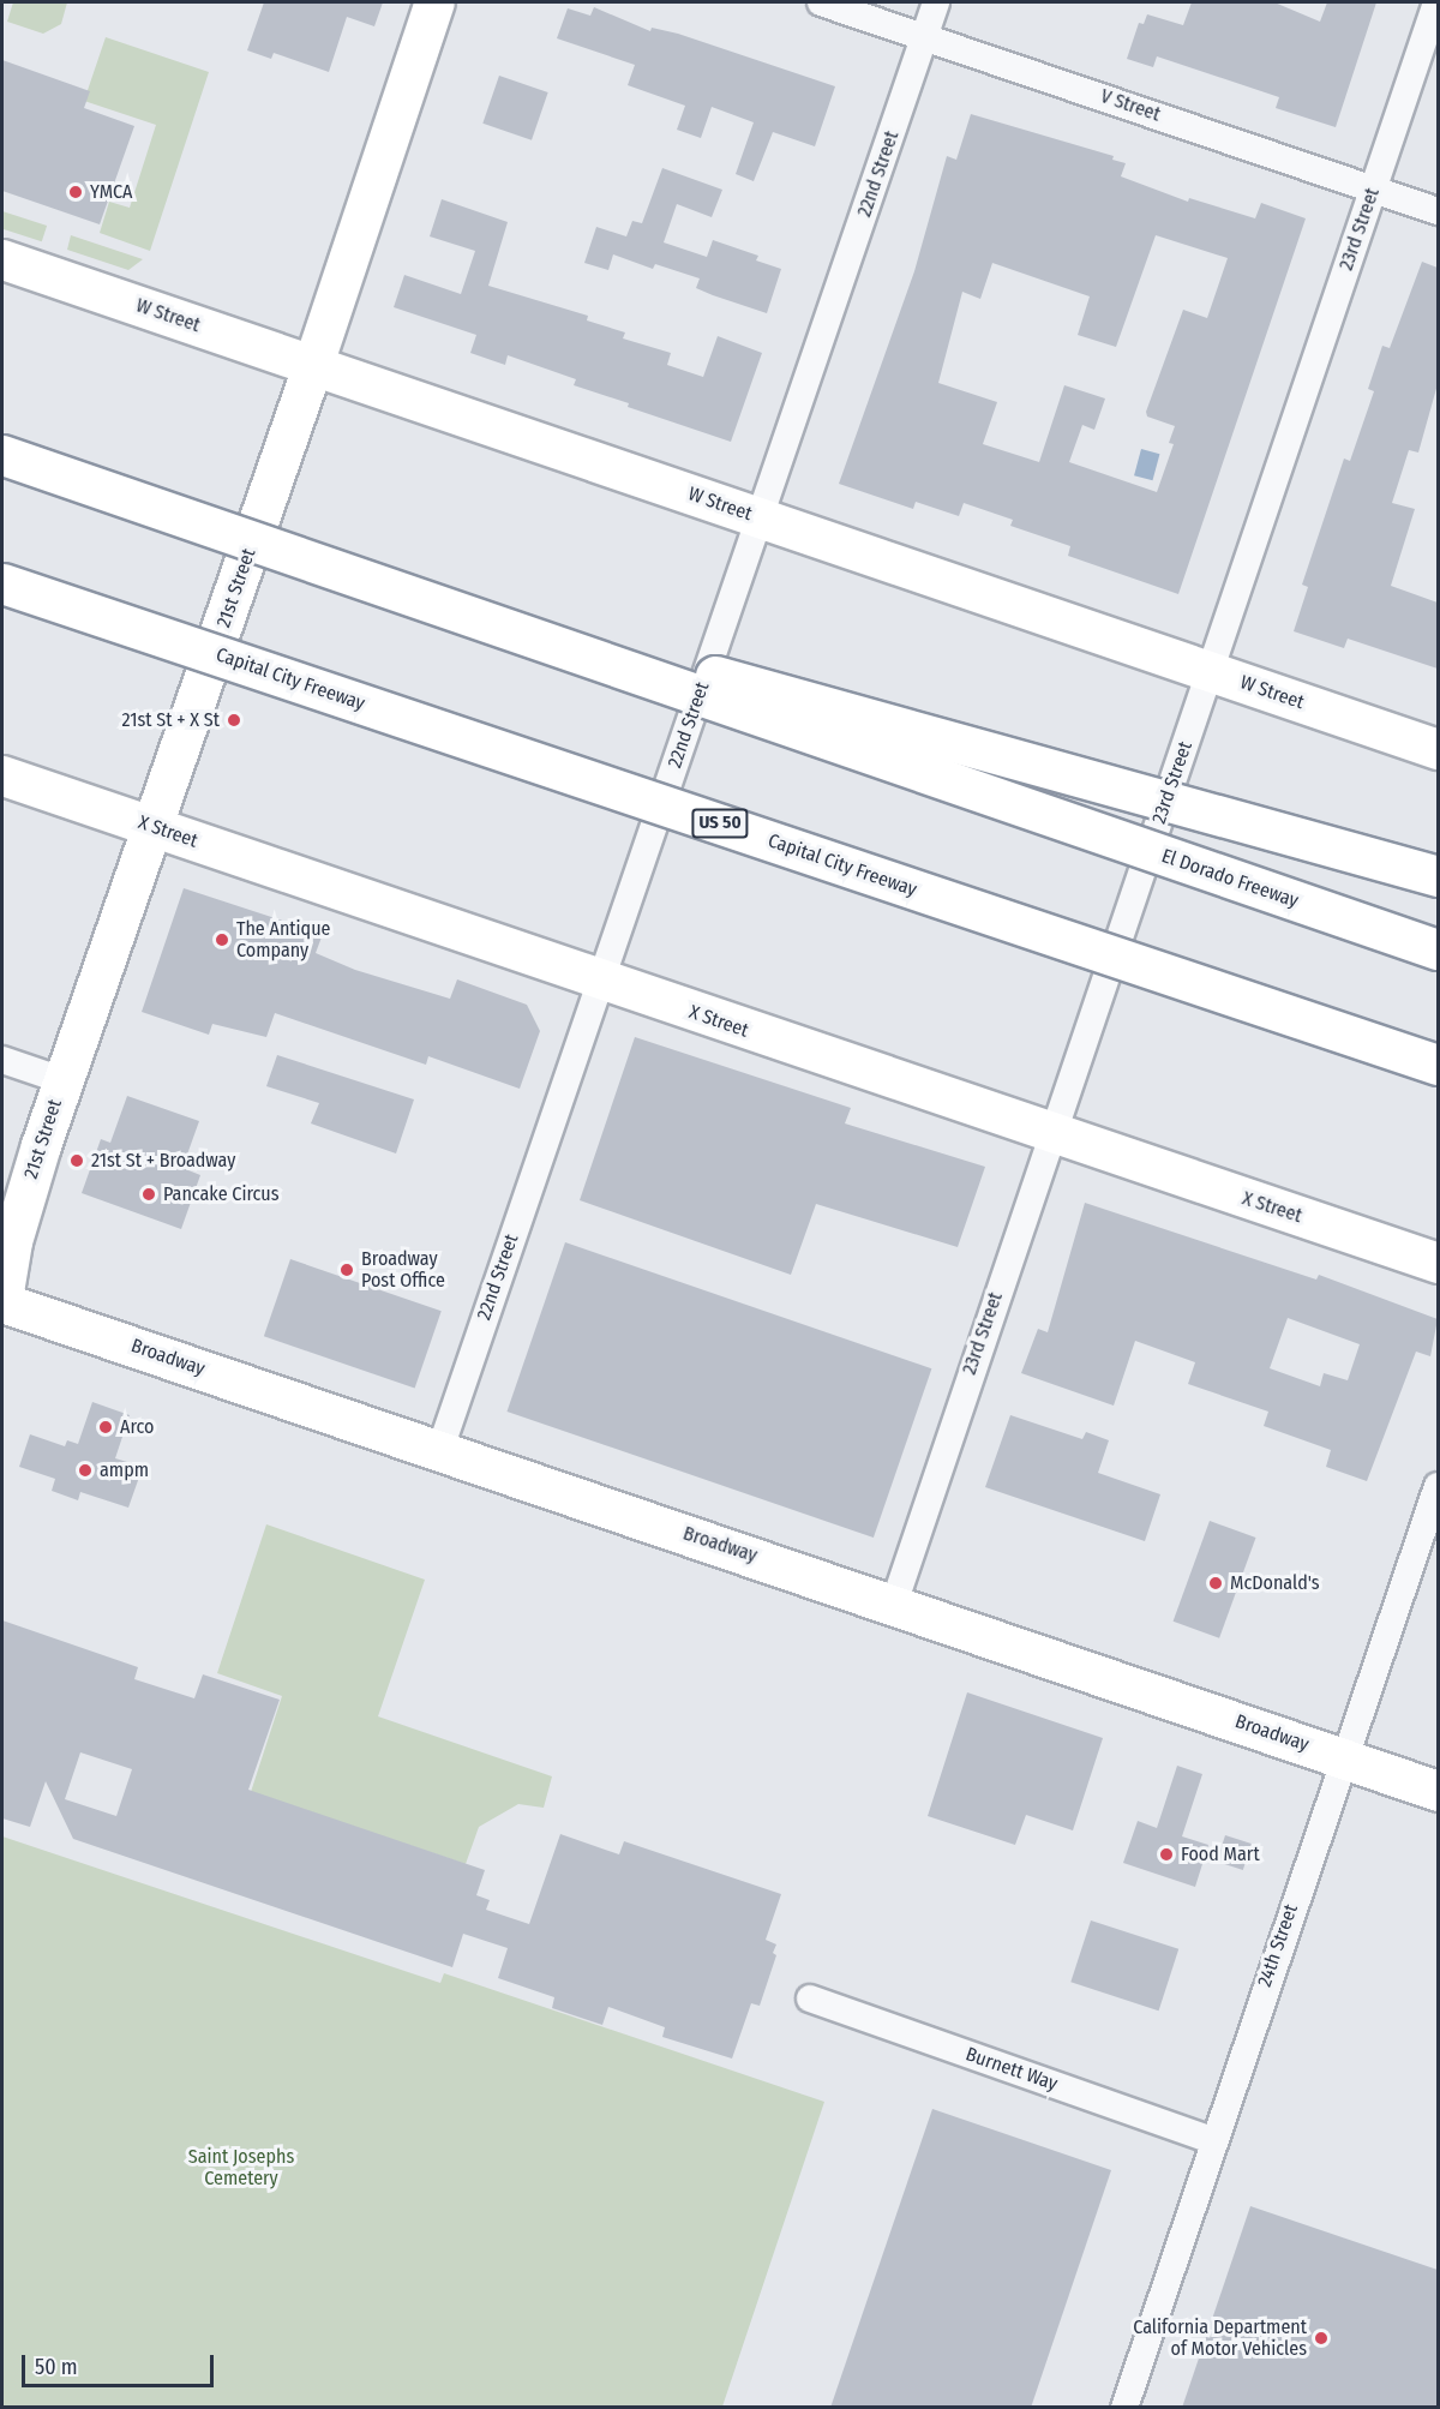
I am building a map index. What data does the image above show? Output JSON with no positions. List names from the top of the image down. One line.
{"streets":{"main road":["W Street","21st Street","Capital City Freeway","US 50","X Street","El Dorado Freeway","Broadway"],"street":["V Street","22nd Street","23rd Street","24th Street","Burnett Way"]},"crossings":[["V Street","22nd Street"],["V Street","23rd Street"],["22nd Street","W Street"],["22nd Street","X Street"],["22nd Street","Broadway"],["23rd Street","W Street"],["23rd Street","X Street"],["23rd Street","Broadway"],["W Street","21st Street"],["21st Street","X Street"],["21st Street","Broadway"],["Broadway","24th Street"],["24th Street","Burnett Way"]],"parks":["Saint Josephs Cemetery"],"places":["YMCA","21st St + X St","The Antique Company","21st St + Broadway","Pancake Circus","Broadway Post Office","Arco","ampm","McDonald's","Food Mart","California Department of Motor Vehicles"],"scale_bar":"50 m"}
